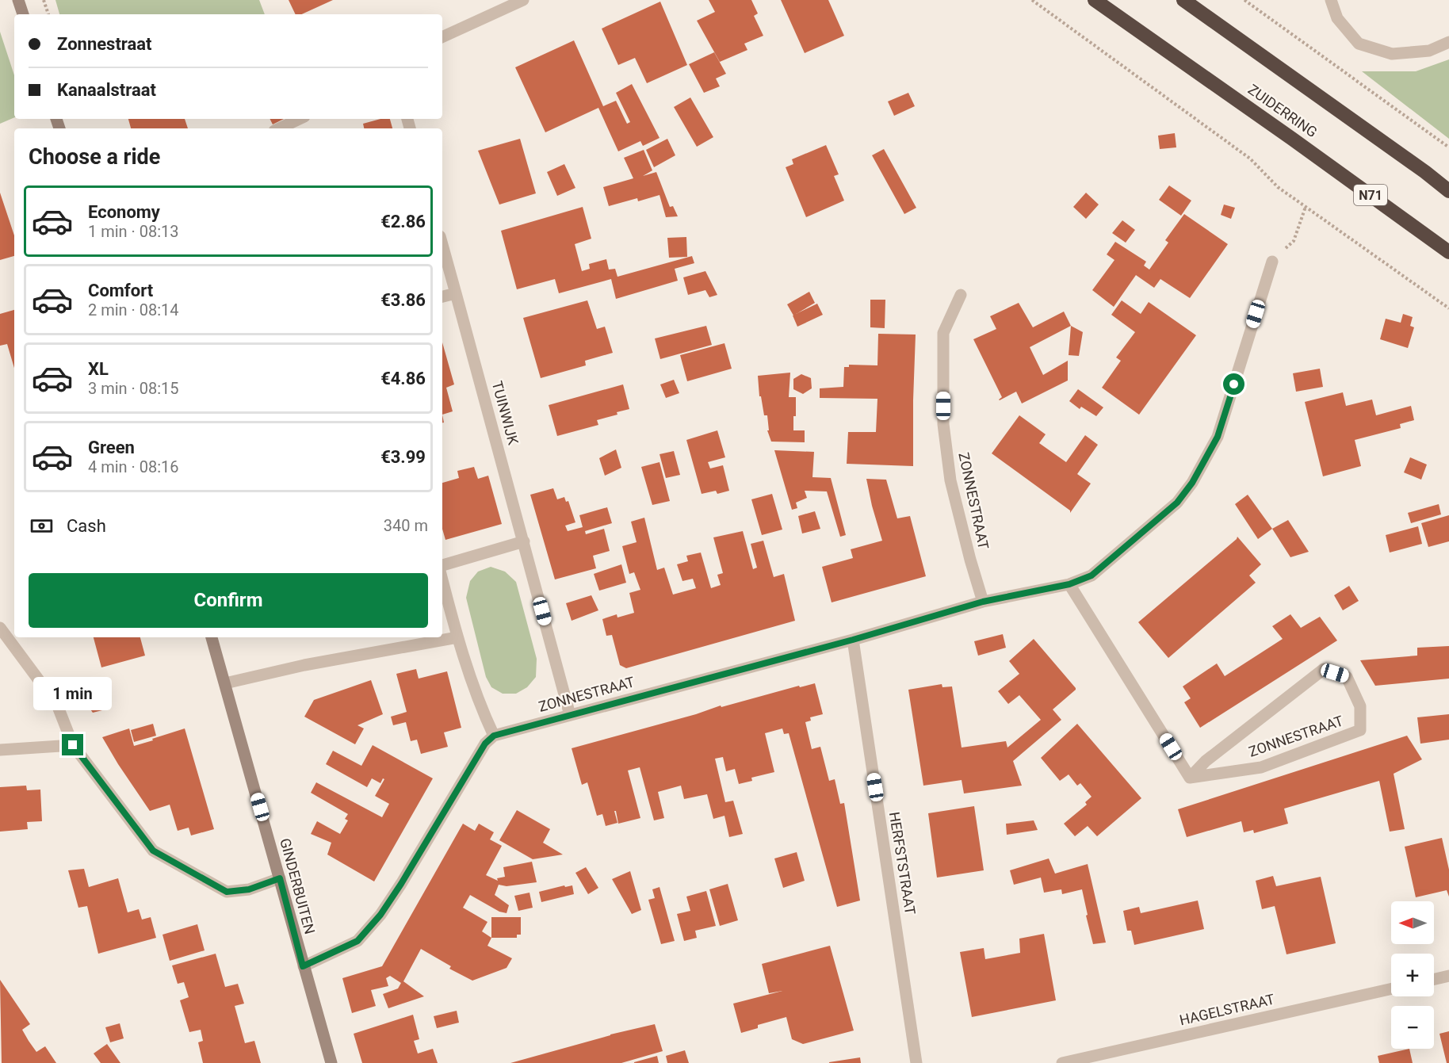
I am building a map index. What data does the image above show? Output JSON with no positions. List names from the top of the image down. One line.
{"streets":{"highway":["ZUIDERRING","N71"],"main road":["GINDERBUITEN"],"street":["TUINWIJK","ZONNESTRAAT","HERFSTSTRAAT","HAGELSTRAAT"]},"crossings":[["TUINWIJK","ZONNESTRAAT"],["ZONNESTRAAT","HERFSTSTRAAT"]],"north":"left","page":{"banner":["Zonnestraat","Kanaalstraat"],"heading":"Choose a ride","list":[{"name":"Economy","note":"1 min · 08:13","value":"€2.86"},{"name":"Comfort","note":"2 min · 08:14","value":"€3.86"},{"name":"XL","note":"3 min · 08:15","value":"€4.86"},{"name":"Green","note":"4 min · 08:16","value":"€3.99"}],"pay":["Cash","340 m"],"buttons":"Confirm","bubble":"1 min","map_buttons":["+","−"]}}
